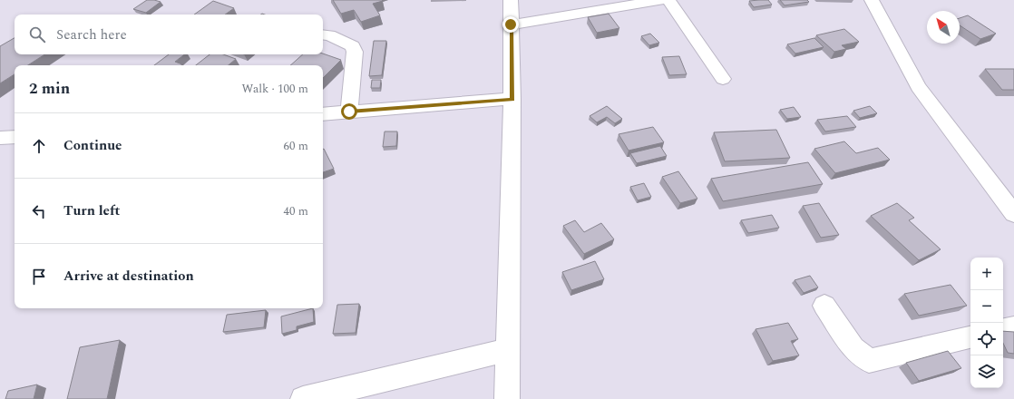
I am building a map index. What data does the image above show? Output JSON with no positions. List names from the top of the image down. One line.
{"north":"top left","page":{"search":"Search here","heading":["2 min","Walk · 100 m"],"list":[["Continue","60 m"],["Turn left","40 m"],"Arrive at destination"],"map_buttons":["+","−"]}}
